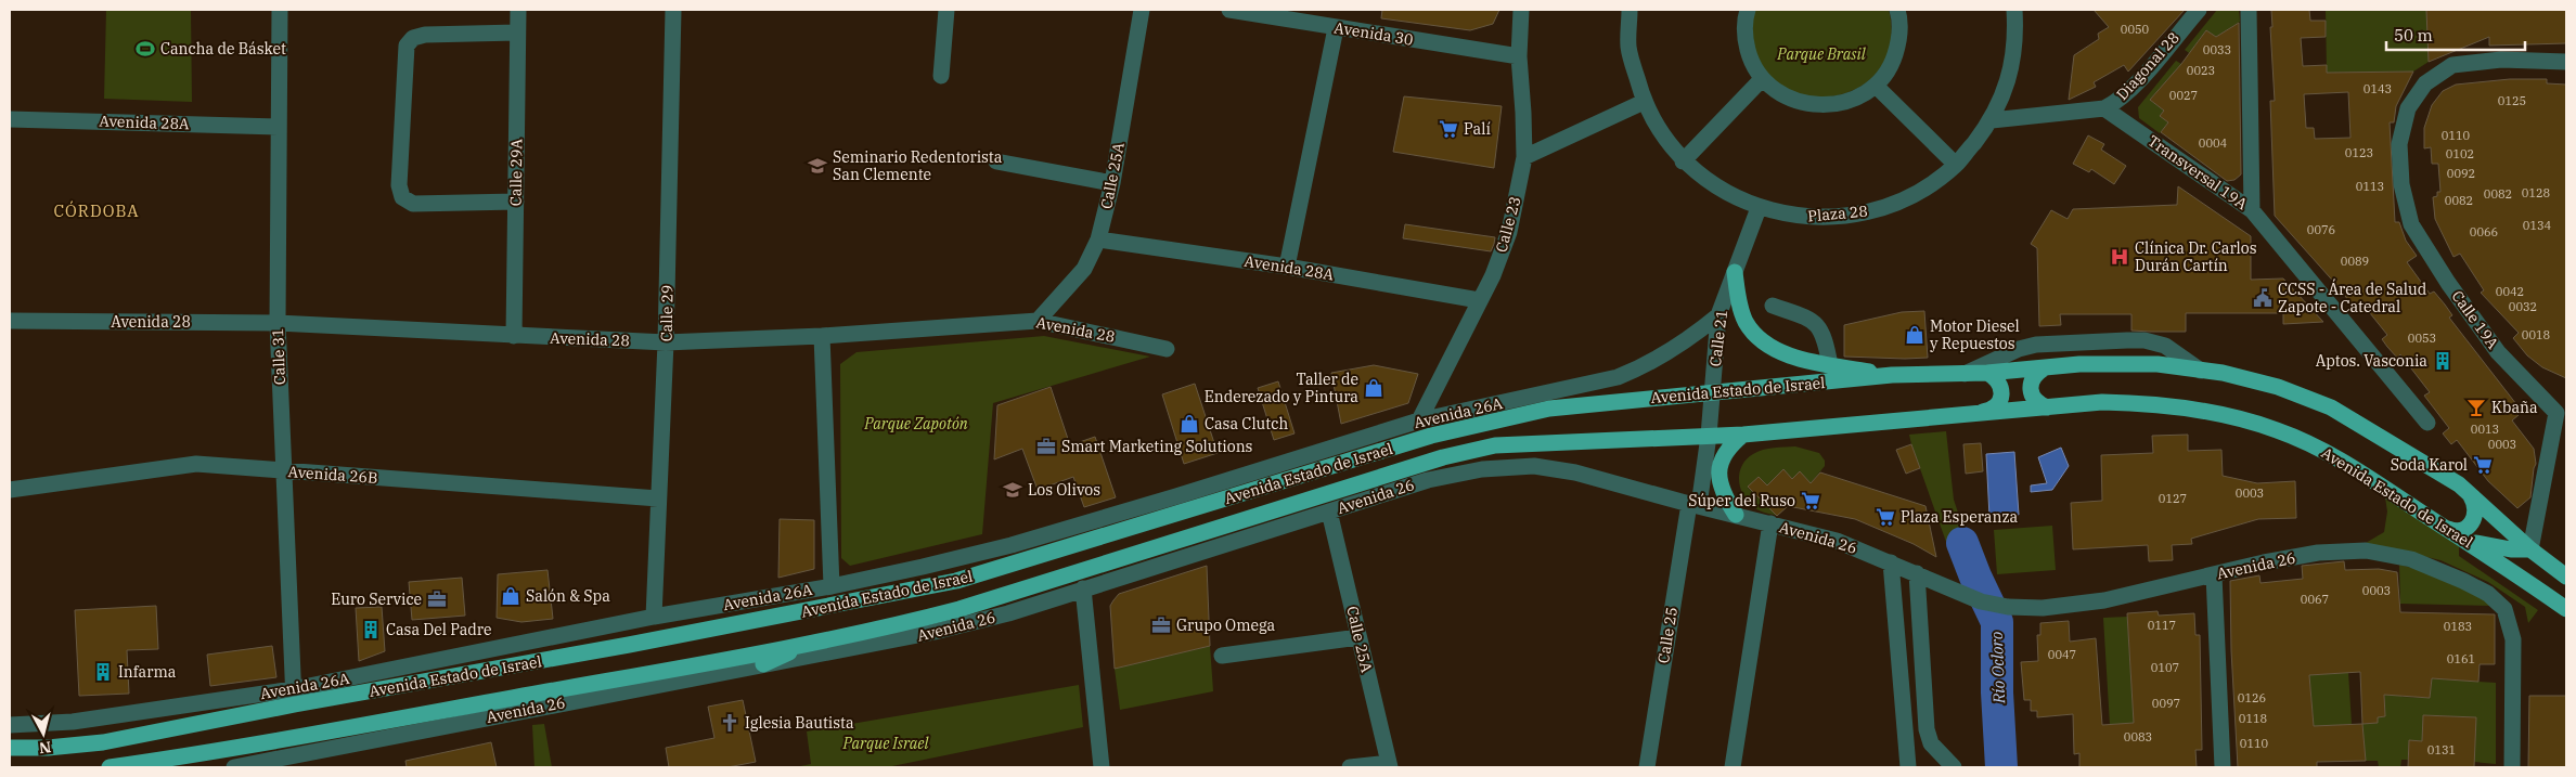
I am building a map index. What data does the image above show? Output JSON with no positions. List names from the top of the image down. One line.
{"streets":{"main road":["Avenida Estado de Israel"],"street":["Avenida 30","Diagonal 28","Avenida 28A","Calle 29A","Transversal 19A","Calle 25A","Plaza 28","Calle 23","Calle 29","Calle 19A","Avenida 28","Calle 21","Calle 31","Avenida 26A","Avenida 26B","Avenida 26","Calle 25"]},"crossings":[["Avenida 30","Calle 23"],["Diagonal 28","Transversal 19A"],["Diagonal 28","Plaza 28"],["Avenida 28A","Calle 25A"],["Avenida 28A","Calle 23"],["Avenida 28A","Calle 31"],["Calle 29A","Avenida 28"],["Calle 25A","Avenida 28"],["Calle 25A","Avenida 26"],["Plaza 28","Calle 21"],["Calle 23","Avenida 26A"],["Calle 29","Avenida 28"],["Calle 29","Avenida 26A"],["Calle 29","Avenida 26B"],["Calle 19A","Avenida Estado de Israel"],["Avenida 28","Calle 31"],["Calle 21","Avenida Estado de Israel"],["Calle 21","Avenida 26A"],["Calle 21","Avenida 26"],["Calle 21","Calle 25"],["Calle 31","Avenida Estado de Israel"],["Calle 31","Avenida 26A"],["Calle 31","Avenida 26B"],["Avenida Estado de Israel","Avenida 26A"],["Avenida 26","Calle 25"]],"districts":["CÓRDOBA"],"water":["Río Ocloro"],"parks":["Parque Brasil","Parque Zapotón","Parque Israel"],"places":{"sports":["Cancha de Básket"],"supermarket":["Palí","Soda Karol","Súper del Ruso","Plaza Esperanza"],"school or university":["Seminario Redentorista San Clemente","Los Olivos"],"hospital":["Clínica Dr. Carlos Durán Cartín"],"public building":["CCSS - Área de Salud Zapote - Catedral"],"shop":["Motor Diesel y Repuestos","Taller de Enderezado y Pintura","Casa Clutch","Salón & Spa"],"building":["Aptos. Vasconia","Casa Del Padre","Infarma"],"bar":["Kbaña"],"office":["Smart Marketing Solutions","Euro Service","Grupo Omega"],"church":["Iglesia Bautista"]},"house_numbers":["0050","0033","0023","0143","0027","0125","0110","0004","0123","0102","0092","0113","0128","0082","0082","0134","0076","0066","0089","0042","0032","0018","0053","0013","0003","0003","0127","0003","0067","0117","0183","0047","0161","0107","0126","0097","0118","0083","0110","0131"],"scale_bar":"50 m","north":"bottom"}
